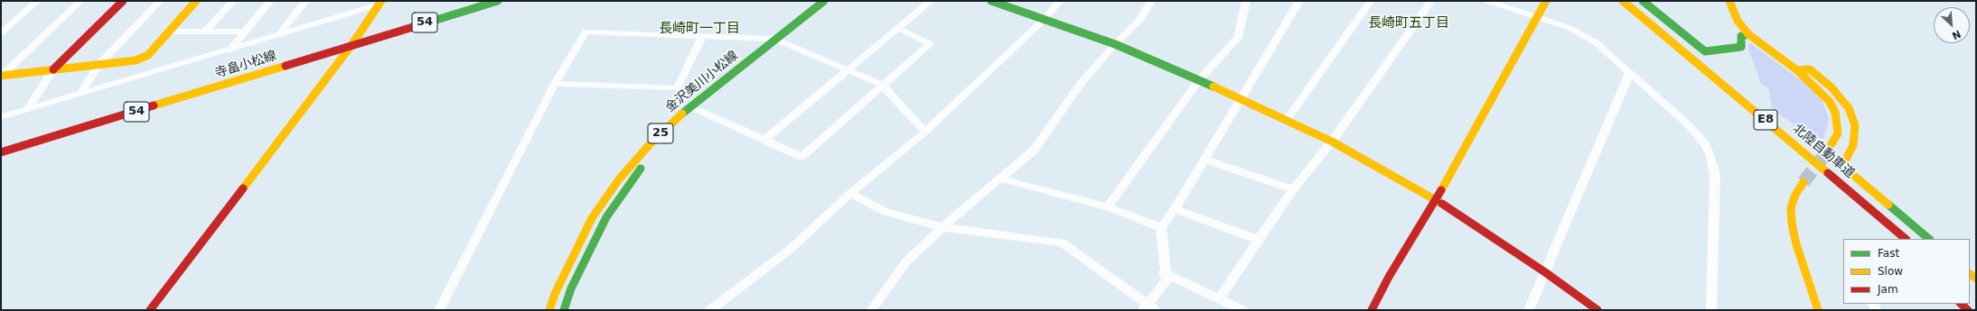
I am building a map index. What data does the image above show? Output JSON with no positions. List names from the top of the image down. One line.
{"streets":{"main road":["54","寺畠小松線","金沢美川小松線","E8","25","北陸自動車道"]},"districts":["長崎町五丁目","長崎町一丁目"],"legend":["Fast","Slow","Jam"],"north":"bottom right"}
